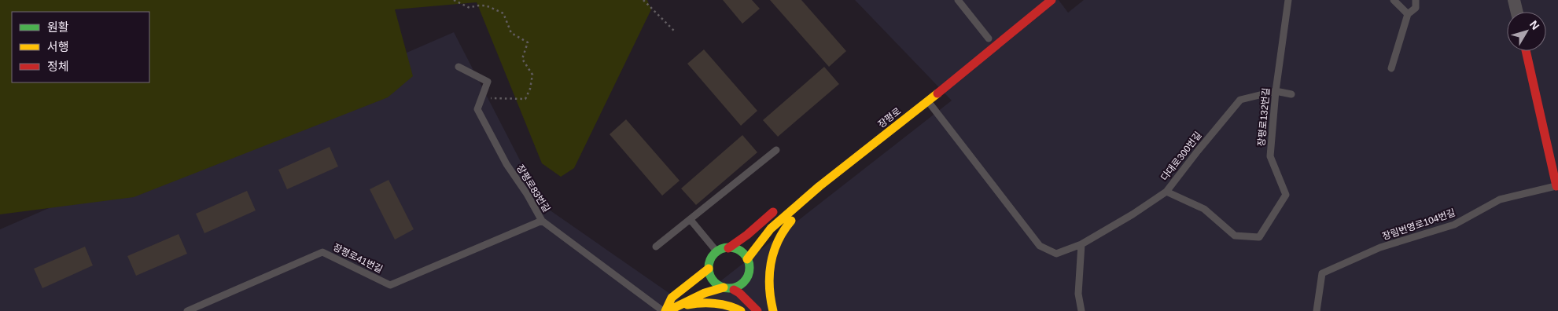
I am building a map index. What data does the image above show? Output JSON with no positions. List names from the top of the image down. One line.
{"streets":{"street":["장평로"],"lane":["장평로132번길","다대로300번길","장평로83번길","장림번영로104번길","장평로41번길"]},"crossings":[["장평로132번길","다대로300번길"],["장평로","다대로300번길"],["장평로83번길","장평로41번길"]],"legend":["원활","서행","정체"],"north":"top right"}
